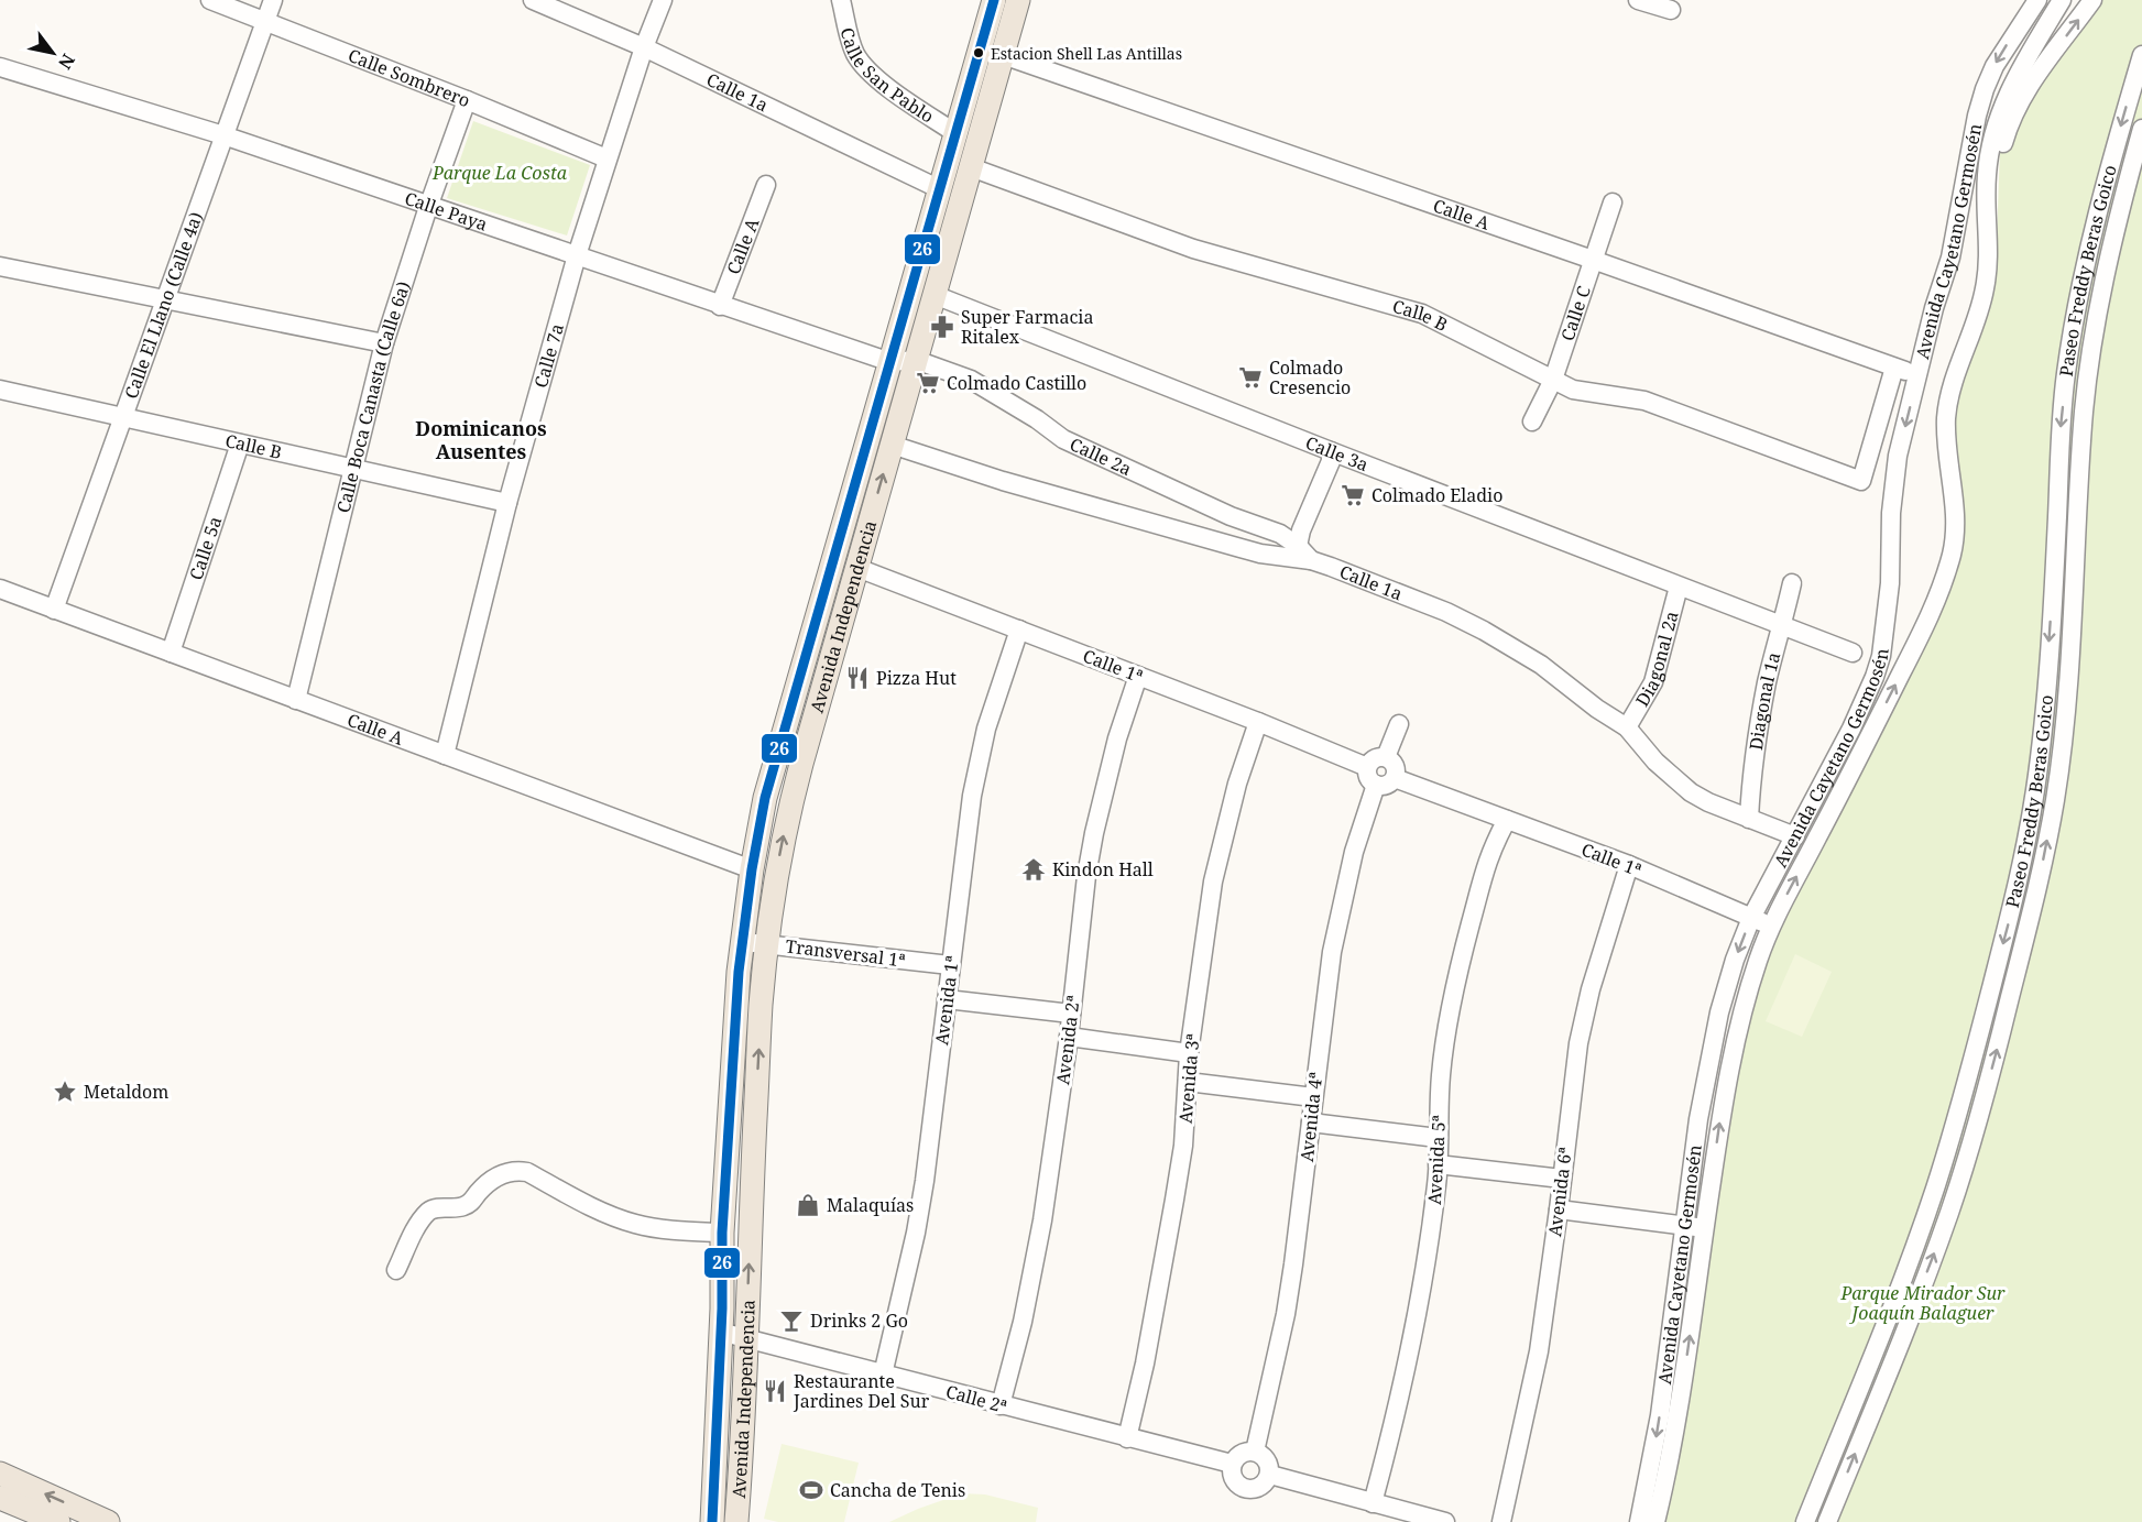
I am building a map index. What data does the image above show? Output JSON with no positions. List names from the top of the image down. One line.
{"streets":{"main road":["Avenida Independencia"],"street":["Calle San Pablo","Calle Sombrero","Calle 1a","Calle Paya","Calle A","Avenida Cayetano Germosén","Paseo Freddy Beras Goico","Calle El Llano (Calle 4a)","Calle C","Calle B","Calle 7a","Calle Boca Canasta (Calle 6a)","Calle 3a","Calle 2a","Calle 5a","Diagonal 2a","Calle 1ª","Diagonal 1a","Transversal 1ª","Avenida 1ª","Avenida 2ª","Avenida 3ª","Avenida 4ª","Avenida 5ª","Avenida 6ª","Calle 2ª"]},"crossings":[["Calle San Pablo","Avenida Independencia"],["Calle Sombrero","Calle El Llano (Calle 4a)"],["Calle Sombrero","Calle 7a"],["Calle Sombrero","Calle Boca Canasta (Calle 6a)"],["Calle 1a","Avenida Cayetano Germosén"],["Calle 1a","Calle 7a"],["Calle 1a","Calle 2a"],["Calle 1a","Avenida Independencia"],["Calle 1a","Diagonal 2a"],["Calle 1a","Diagonal 1a"],["Calle Paya","Calle A"],["Calle Paya","Calle El Llano (Calle 4a)"],["Calle Paya","Calle 7a"],["Calle Paya","Calle Boca Canasta (Calle 6a)"],["Calle Paya","Calle 2a"],["Calle Paya","Avenida Independencia"],["Calle A","Avenida Cayetano Germosén"],["Calle A","Calle El Llano (Calle 4a)"],["Calle A","Calle C"],["Calle A","Calle B"],["Calle A","Calle 7a"],["Calle A","Calle Boca Canasta (Calle 6a)"],["Calle A","Calle 5a"],["Calle A","Avenida Independencia"],["Avenida Cayetano Germosén","Calle 1ª"],["Calle El Llano (Calle 4a)","Calle B"],["Calle C","Calle B"],["Calle B","Calle 7a"],["Calle B","Calle Boca Canasta (Calle 6a)"],["Calle B","Calle 5a"],["Calle B","Avenida Independencia"],["Calle 3a","Avenida Independencia"],["Calle 3a","Diagonal 2a"],["Calle 3a","Diagonal 1a"],["Calle 2a","Avenida Independencia"],["Avenida Independencia","Calle 1ª"],["Avenida Independencia","Transversal 1ª"],["Avenida Independencia","Calle 2ª"],["Calle 1ª","Avenida 1ª"],["Calle 1ª","Avenida 2ª"],["Calle 1ª","Avenida 3ª"],["Calle 1ª","Avenida 4ª"],["Calle 1ª","Avenida 5ª"],["Calle 1ª","Avenida 6ª"],["Transversal 1ª","Avenida 1ª"],["Avenida 1ª","Calle 2ª"],["Avenida 2ª","Calle 2ª"],["Avenida 3ª","Calle 2ª"],["Avenida 4ª","Calle 2ª"]],"districts":["Dominicanos Ausentes"],"parks":["Parque La Costa","Parque Mirador Sur Joaquín Balaguer"],"places":{"other":["Estacion Shell Las Antillas"],"pharmacy":["Super Farmacia Ritalex"],"supermarket":["Colmado Cresencio","Colmado Castillo","Colmado Eladio"],"restaurant":["Pizza Hut","Restaurante Jardines Del Sur"],"temple":["Kindon Hall"],"place":["Metaldom"],"shop":["Malaquías"],"bar":["Drinks 2 Go"],"sports":["Cancha de Tenis"]},"lines":["transit line 26"],"north":"bottom right"}
